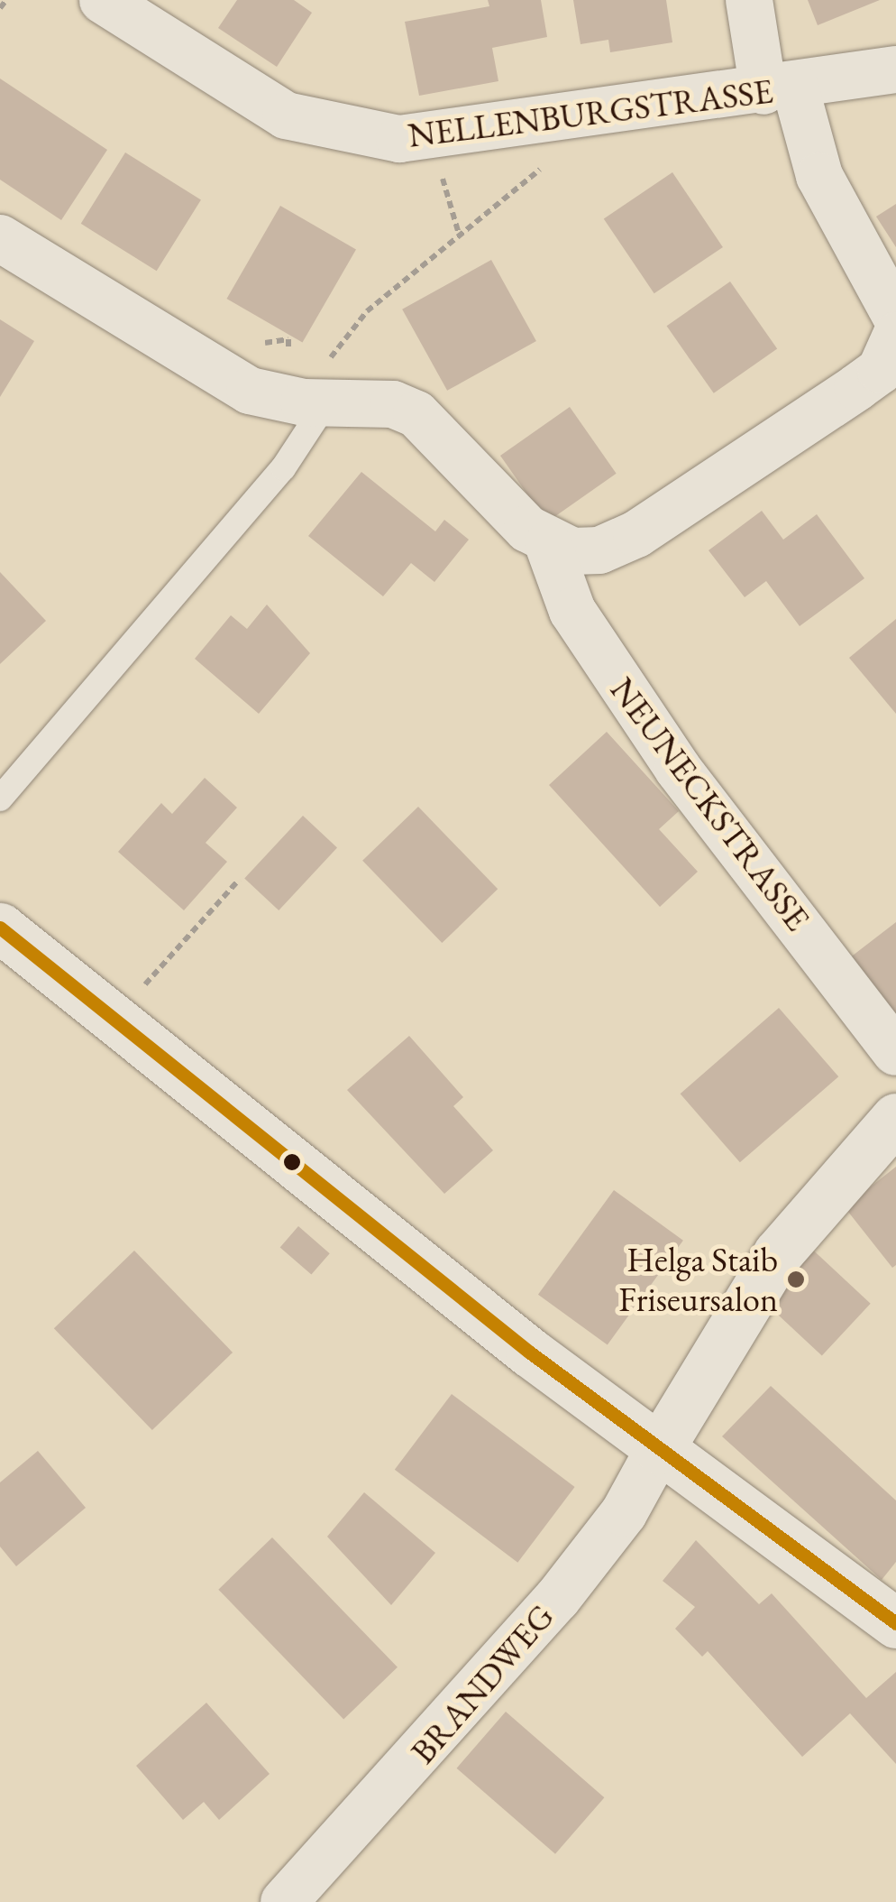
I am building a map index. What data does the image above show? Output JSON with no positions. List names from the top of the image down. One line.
{"streets":{"street":["NELLENBURGSTRASSE","NEUNECKSTRASSE","BRANDWEG"]},"places":["Helga Staib Friseursalon"]}
